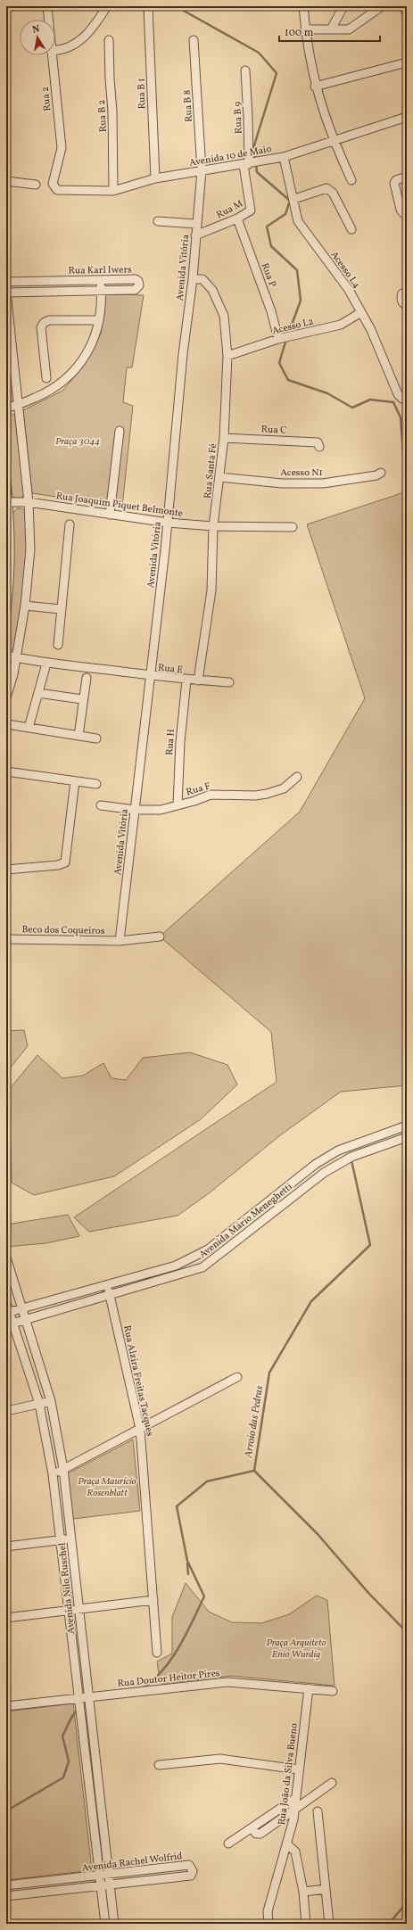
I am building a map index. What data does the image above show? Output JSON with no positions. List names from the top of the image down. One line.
{"streets":{"street":["Rua B 1","Rua 2","Rua B 8","Rua B 2","Rua B 9","Avenida 10 de Maio","Rua M","Avenida Vitória","Rua Karl Iwers","Acesso L4","Rua P","Acesso L2","Rua C","Rua Santa Fé","Acesso N1","Rua Joaquim Piquet Belmonte","Rua E","Rua H","Rua F","Beco dos Coqueiros","Avenida Mário Meneghetti","Rua Alzira Freitas Tacques","Avenida Nilo Ruschel","Rua Doutor Heitor Pires","Rua João da Silva Bueno","Avenida Rachel Wolfrid"]},"crossings":[["Rua B 1","Avenida 10 de Maio"],["Rua 2","Avenida 10 de Maio"],["Rua B 8","Avenida 10 de Maio"],["Rua B 8","Avenida Vitória"],["Rua B 2","Avenida 10 de Maio"],["Rua B 9","Avenida 10 de Maio"],["Rua B 9","Rua M"],["Avenida 10 de Maio","Rua M"],["Avenida 10 de Maio","Avenida Vitória"],["Avenida 10 de Maio","Acesso L4"],["Rua M","Avenida Vitória"],["Rua M","Rua P"],["Avenida Vitória","Rua Santa Fé"],["Avenida Vitória","Rua Joaquim Piquet Belmonte"],["Avenida Vitória","Rua E"],["Avenida Vitória","Rua F"],["Avenida Vitória","Beco dos Coqueiros"],["Acesso L4","Acesso L2"],["Rua P","Acesso L2"],["Acesso L2","Rua Santa Fé"],["Rua C","Rua Santa Fé"],["Rua Santa Fé","Acesso N1"],["Rua Santa Fé","Rua Joaquim Piquet Belmonte"],["Rua Santa Fé","Rua E"],["Rua E","Rua H"],["Rua H","Rua F"],["Avenida Mário Meneghetti","Rua Alzira Freitas Tacques"],["Avenida Mário Meneghetti","Avenida Nilo Ruschel"],["Avenida Nilo Ruschel","Rua Doutor Heitor Pires"],["Avenida Nilo Ruschel","Avenida Rachel Wolfrid"],["Rua Doutor Heitor Pires","Rua João da Silva Bueno"]],"water":["Arroio das Pedras"],"parks":["Praça 3044","Praça Maurício Rosenblatt","Praça Arquiteto Enio Wurdig"],"scale_bar":"100 m","north":"top"}
